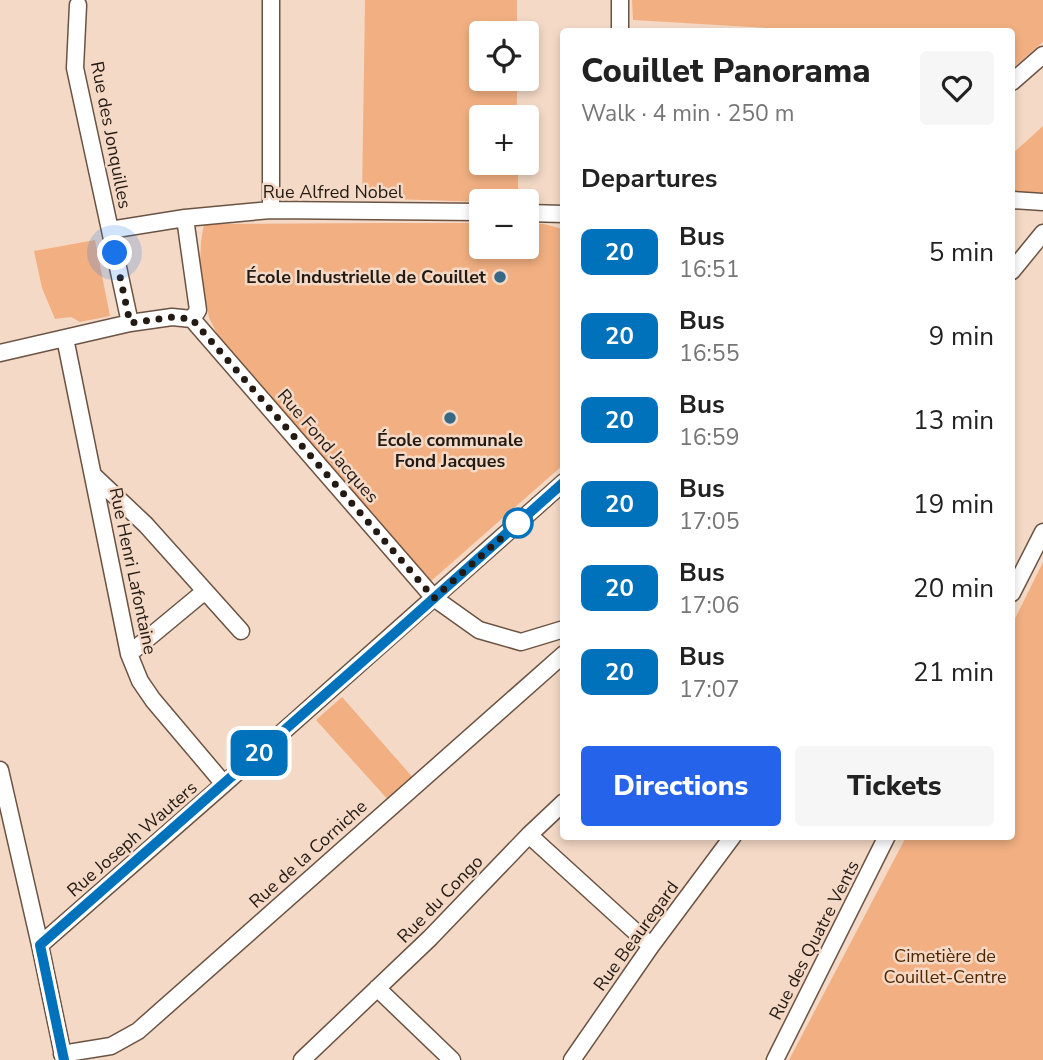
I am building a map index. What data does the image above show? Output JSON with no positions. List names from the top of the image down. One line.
{"streets":{"street":["Rue des Jonquilles","Rue Alfred Nobel","Rue Fond Jacques","Rue Henri Lafontaine","Rue Joseph Wauters","Rue de la Corniche","Rue du Congo","Rue Beauregard","Rue des Quatre Vents"]},"crossings":[["Rue des Jonquilles","Rue Alfred Nobel"],["Rue Fond Jacques","Rue Joseph Wauters"],["Rue Henri Lafontaine","Rue Joseph Wauters"]],"parks":["Cimetière de Couillet-Centre"],"places":["École Industrielle de Couillet","École communale Fond Jacques"],"lines":["bus line 20"],"page":{"on_map":"20","map_buttons":["+","−"],"heading":[["Couillet Panorama","Walk · 4 min · 250 m"],"Departures"],"list":[{"mark":"20","name":"Bus","note":"16:51","value":"5 min"},{"mark":"20","name":"Bus","note":"16:55","value":"9 min"},{"mark":"20","name":"Bus","note":"16:59","value":"13 min"},{"mark":"20","name":"Bus","note":"17:05","value":"19 min"},{"mark":"20","name":"Bus","note":"17:06","value":"20 min"},{"mark":"20","name":"Bus","note":"17:07","value":"21 min"}],"buttons":["Directions","Tickets"]}}
